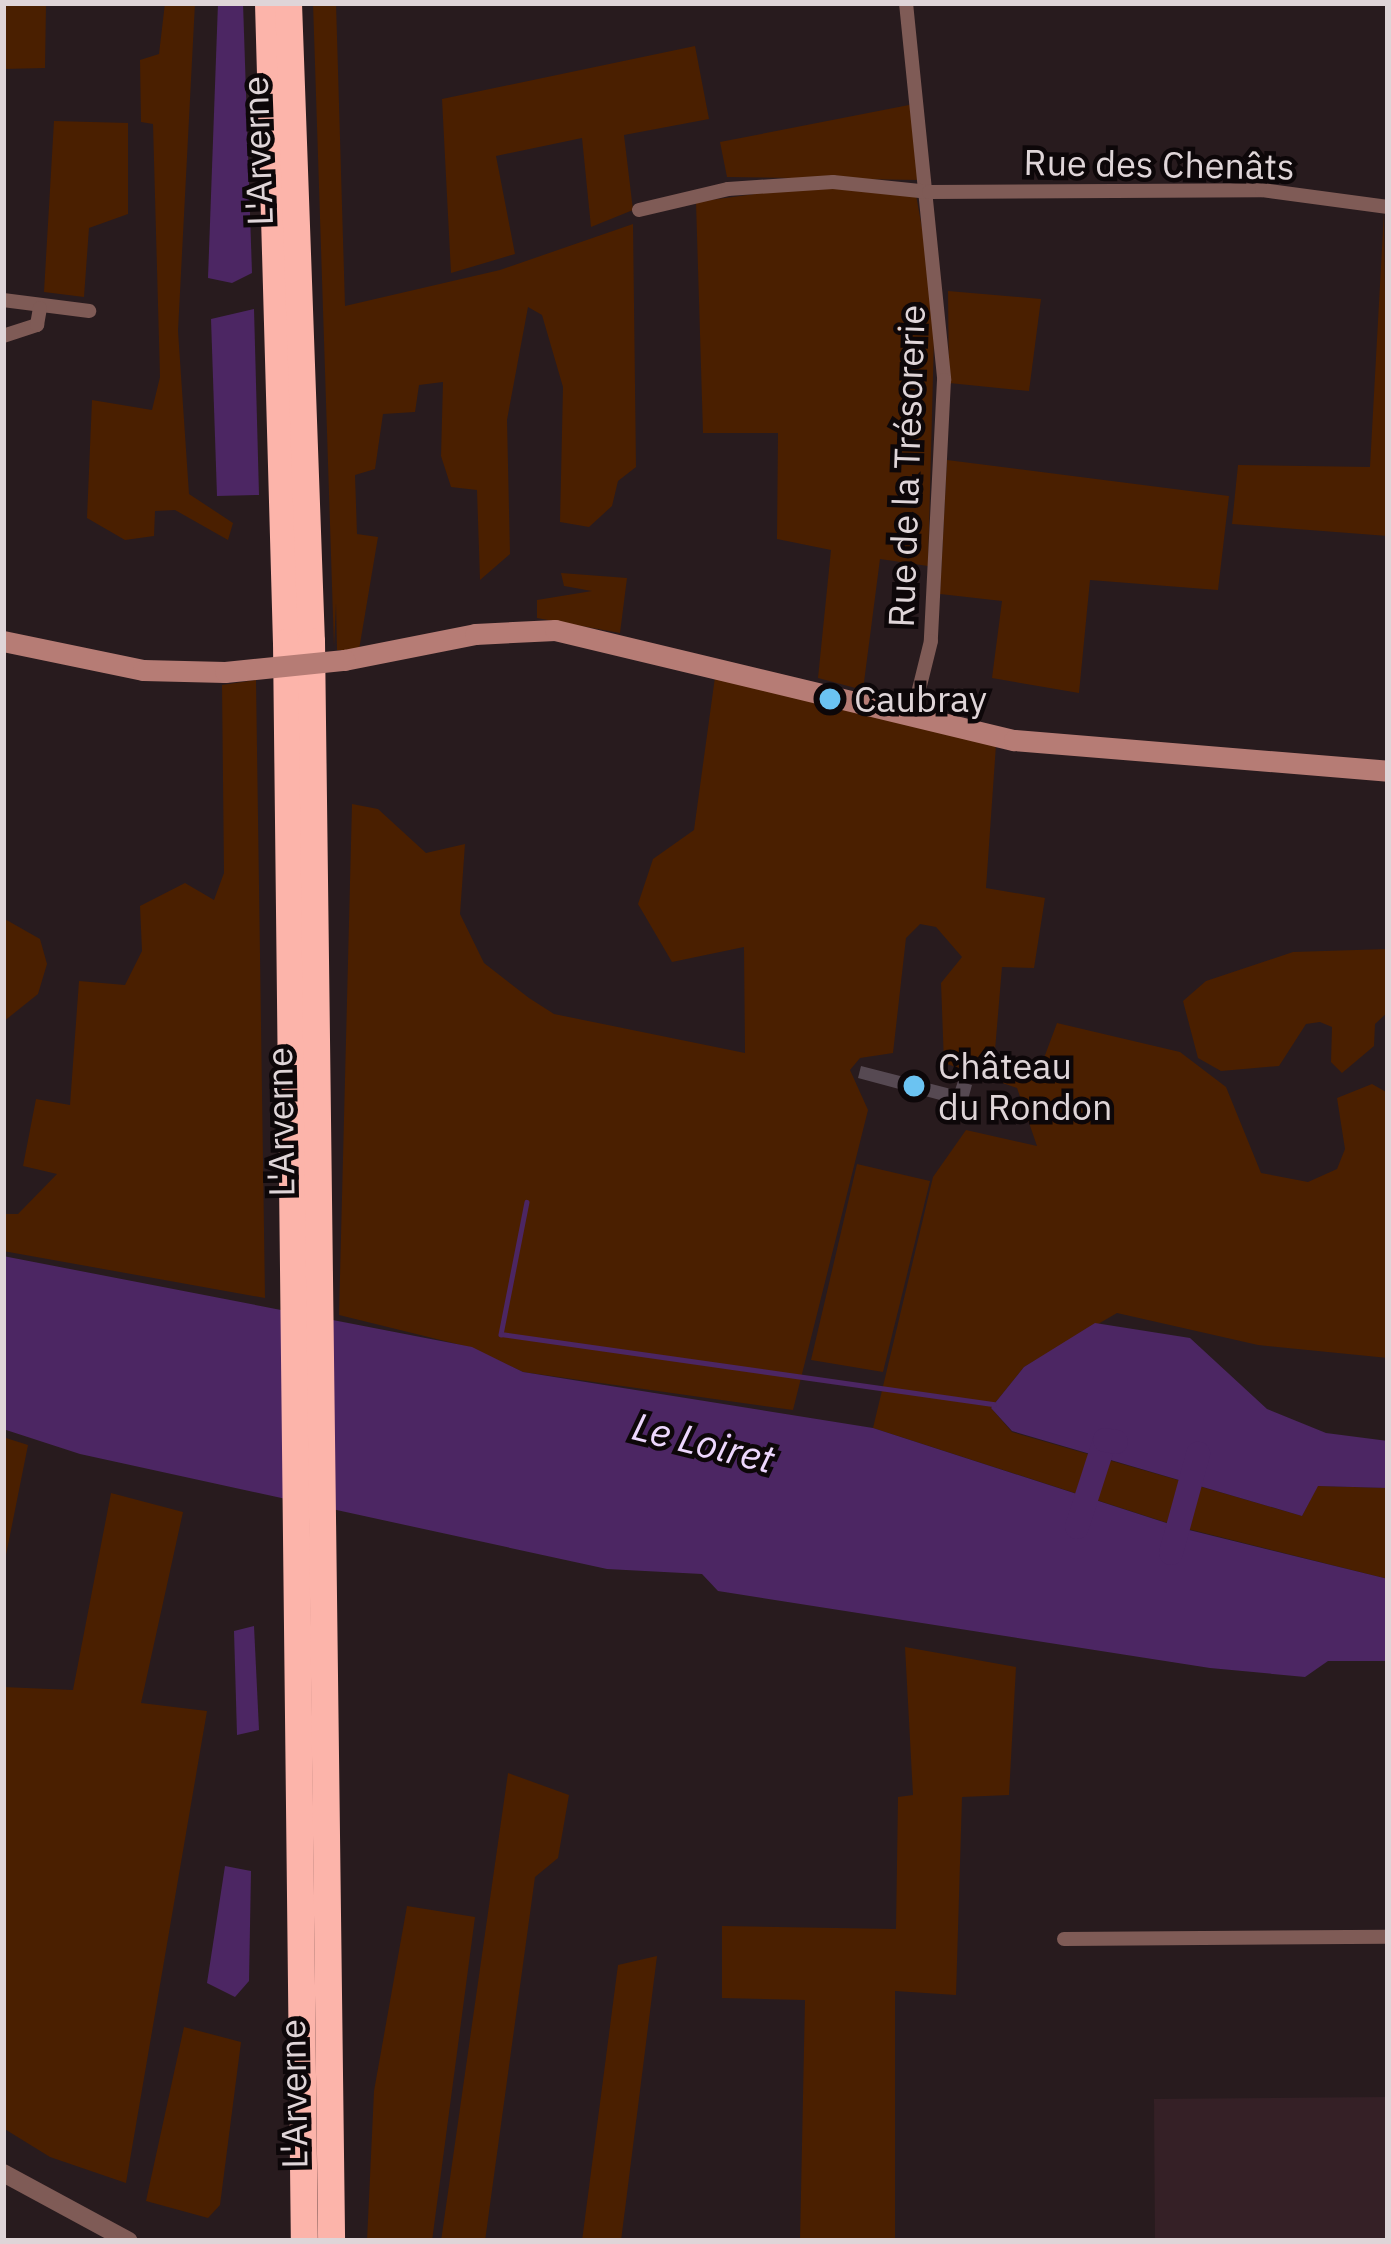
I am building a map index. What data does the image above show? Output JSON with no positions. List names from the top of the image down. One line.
{"streets":{"highway":["L'Arverne"],"street":["Rue des Chenâts","Rue de la Trésorerie"]},"crossings":[["Rue des Chenâts","Rue de la Trésorerie"]],"water":["Le Loiret"],"places":["Caubray","Château du Rondon"]}
